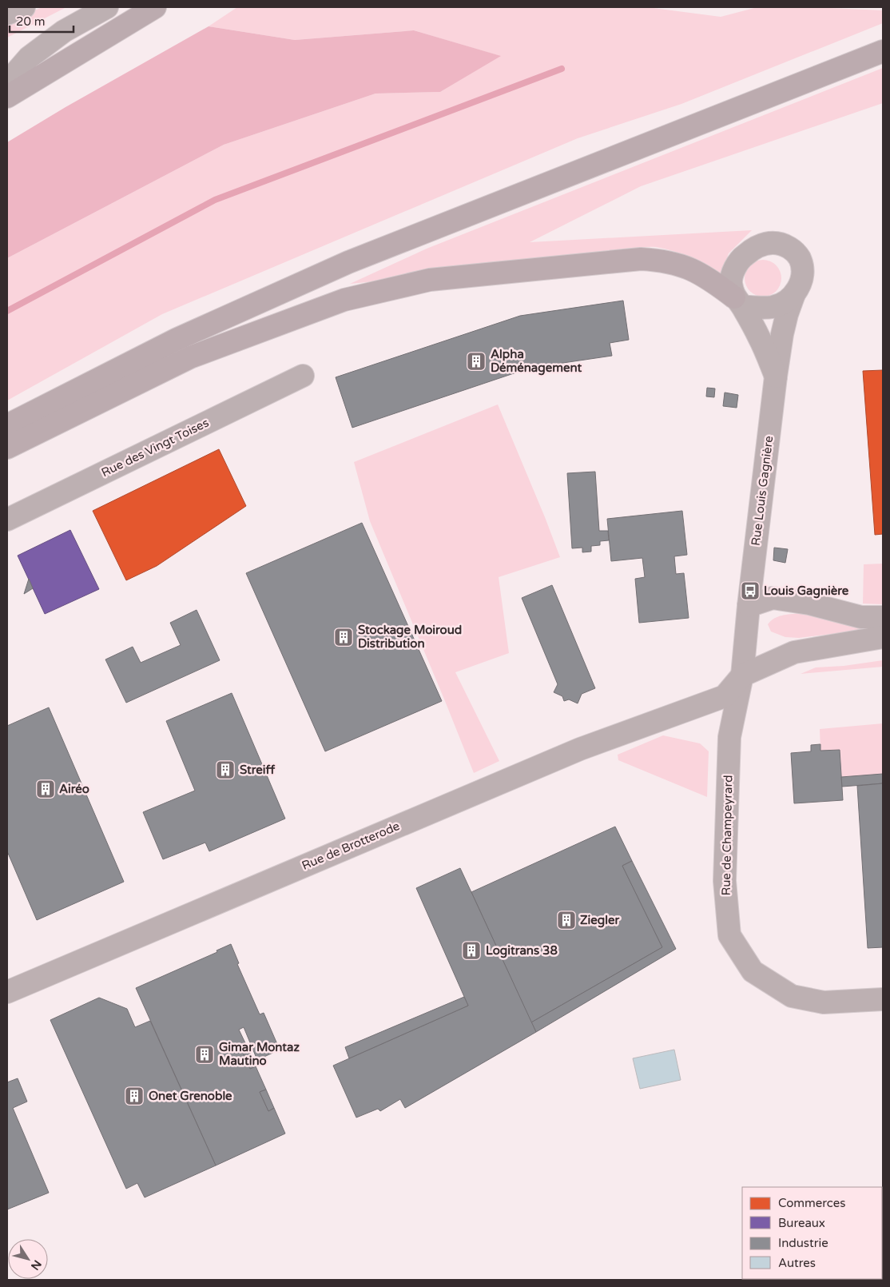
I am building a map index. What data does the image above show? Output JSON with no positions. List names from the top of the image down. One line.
{"streets":{"street":["Rue des Vingt Toises","Rue Louis Gagnière","Rue de Champeyrard","Rue de Brotterode"]},"crossings":[["Rue Louis Gagnière","Rue de Champeyrard"],["Rue Louis Gagnière","Rue de Brotterode"],["Rue de Champeyrard","Rue de Brotterode"]],"places":{"building":["Alpha Déménagement","Stockage Moiroud Distribution","Streiff","Airéo","Ziegler","Logitrans 38","Gimar Montaz Mautino","Onet Grenoble"],"bus stop":["Louis Gagnière"]},"legend":["Commerces","Bureaux","Industrie","Autres"],"scale_bar":"20 m","north":"bottom right"}
